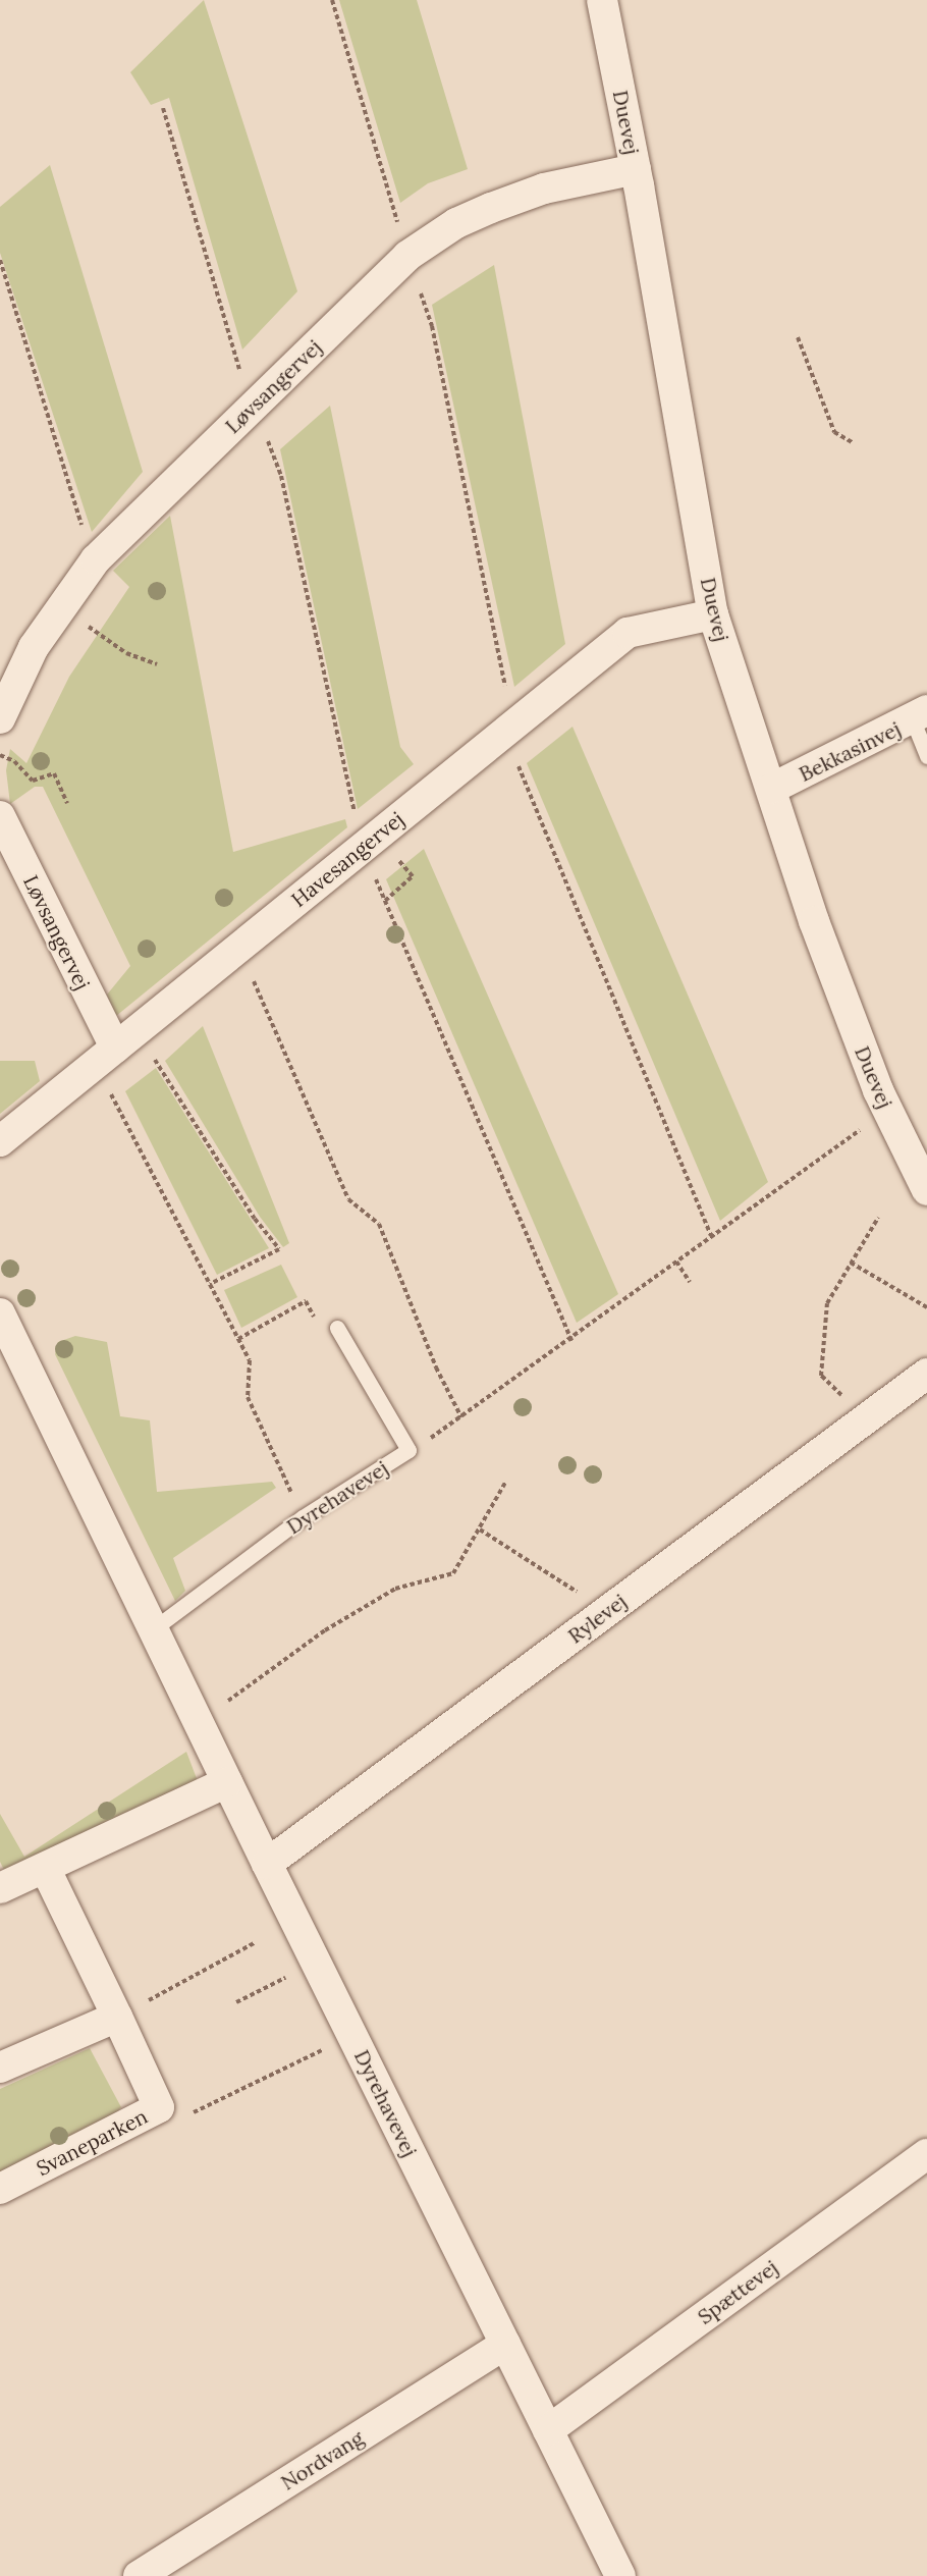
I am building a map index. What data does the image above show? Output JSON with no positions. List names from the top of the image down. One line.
{"streets":{"street":["Duevej","Løvsangervej","Bekkasinvej","Havesangervej","Dyrehavevej","Rylevej","Svaneparken","Spættevej","Nordvang"]},"crossings":[["Duevej","Løvsangervej"],["Duevej","Bekkasinvej"],["Duevej","Havesangervej"],["Løvsangervej","Havesangervej"],["Dyrehavevej","Rylevej"],["Dyrehavevej","Spættevej"],["Dyrehavevej","Nordvang"]]}
